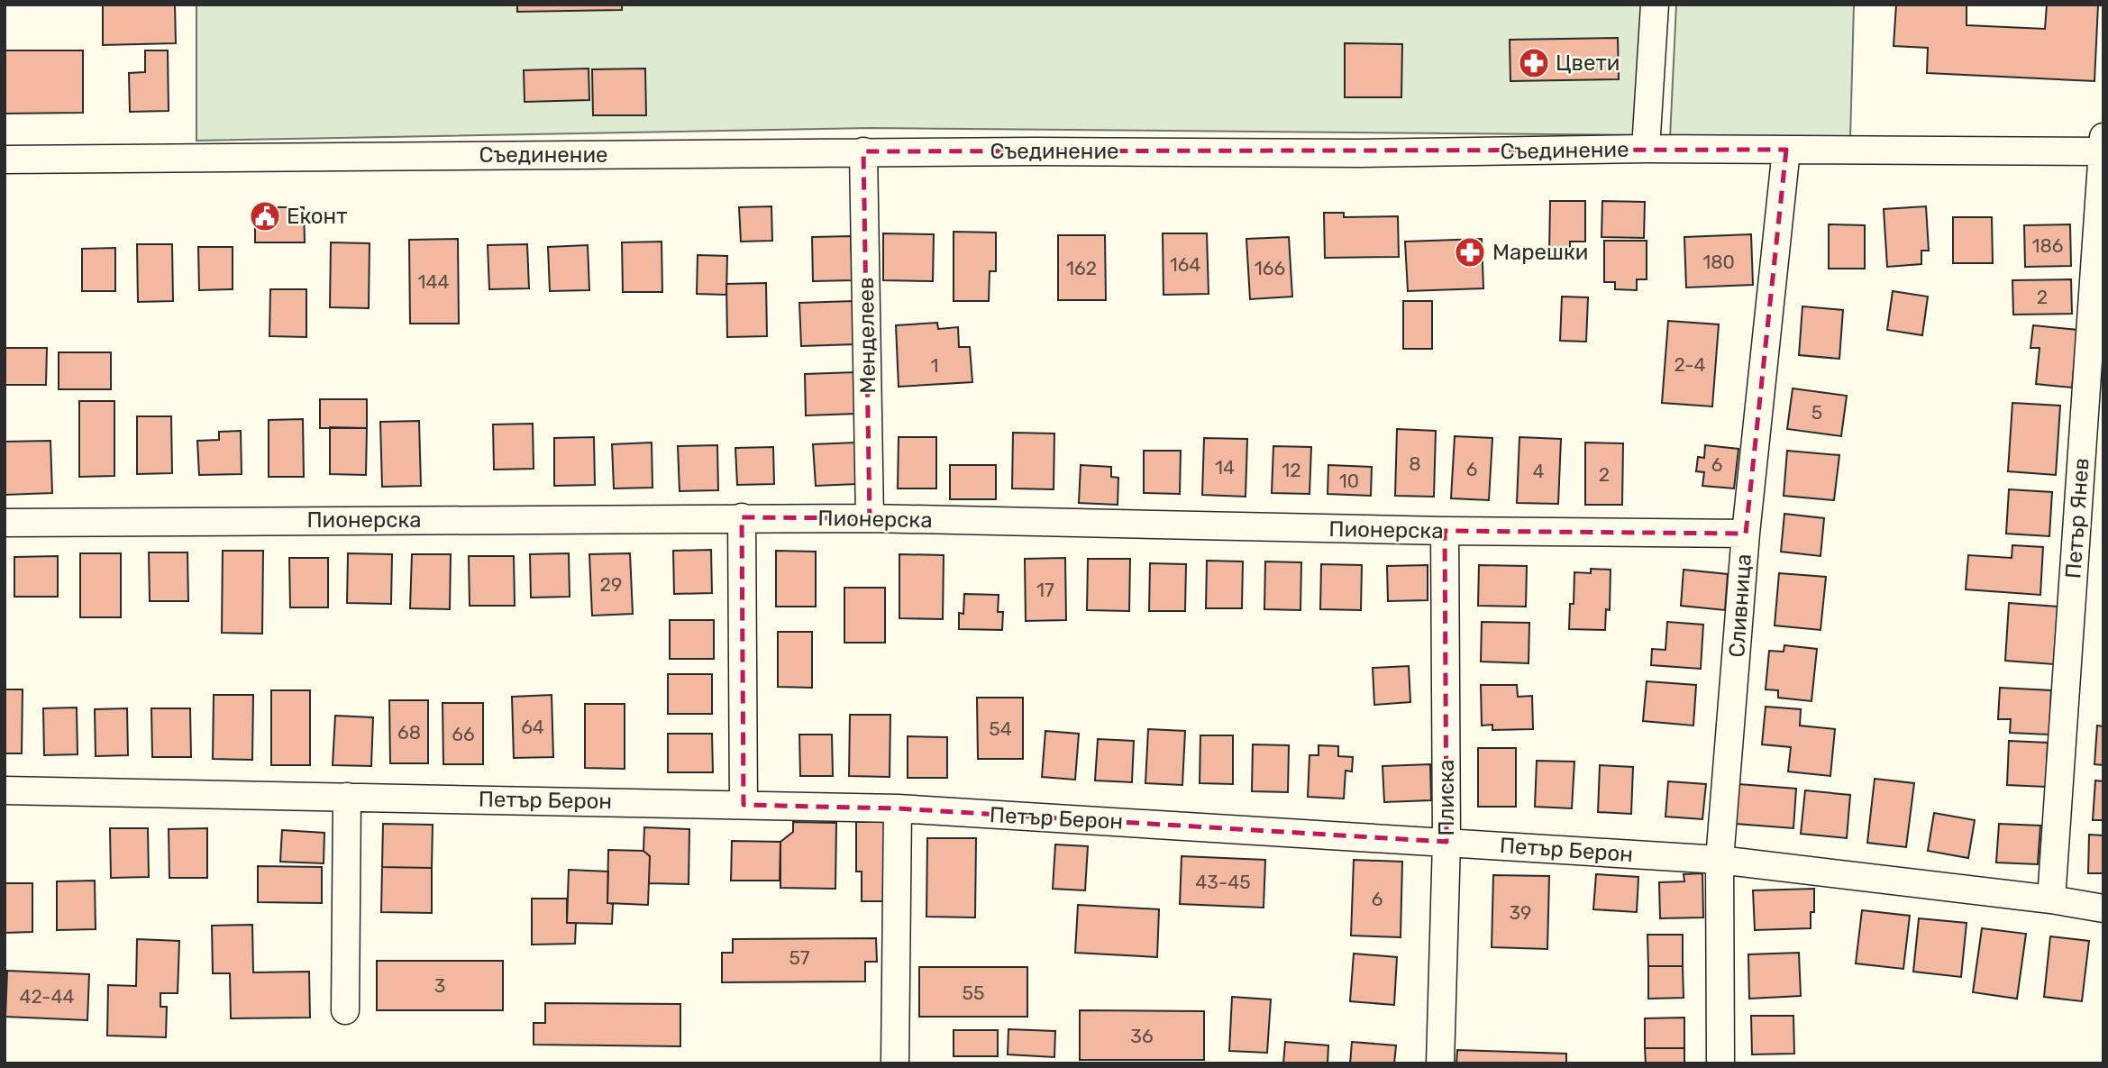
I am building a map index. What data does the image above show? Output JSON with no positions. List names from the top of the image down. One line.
{"streets":{"street":["Съединение","Менделеев","Петър Янев","Пионерска","Сливница","Плиска","Петър Берон"]},"crossings":[["Съединение","Менделеев"],["Съединение","Петър Янев"],["Съединение","Сливница"],["Менделеев","Пионерска"],["Петър Янев","Петър Берон"],["Пионерска","Сливница"],["Пионерска","Плиска"],["Сливница","Петър Берон"],["Плиска","Петър Берон"]],"places":{"pharmacy":["Цвети","Марешки"],"public building":["Еконт"]},"house_numbers":["186","180","164","162","166","144","2","2-4","1","5","8","6","14","6","12","4","2","10","29","17","64","54","68","66","43-45","6","39","57","3","55","42-44","36"]}
